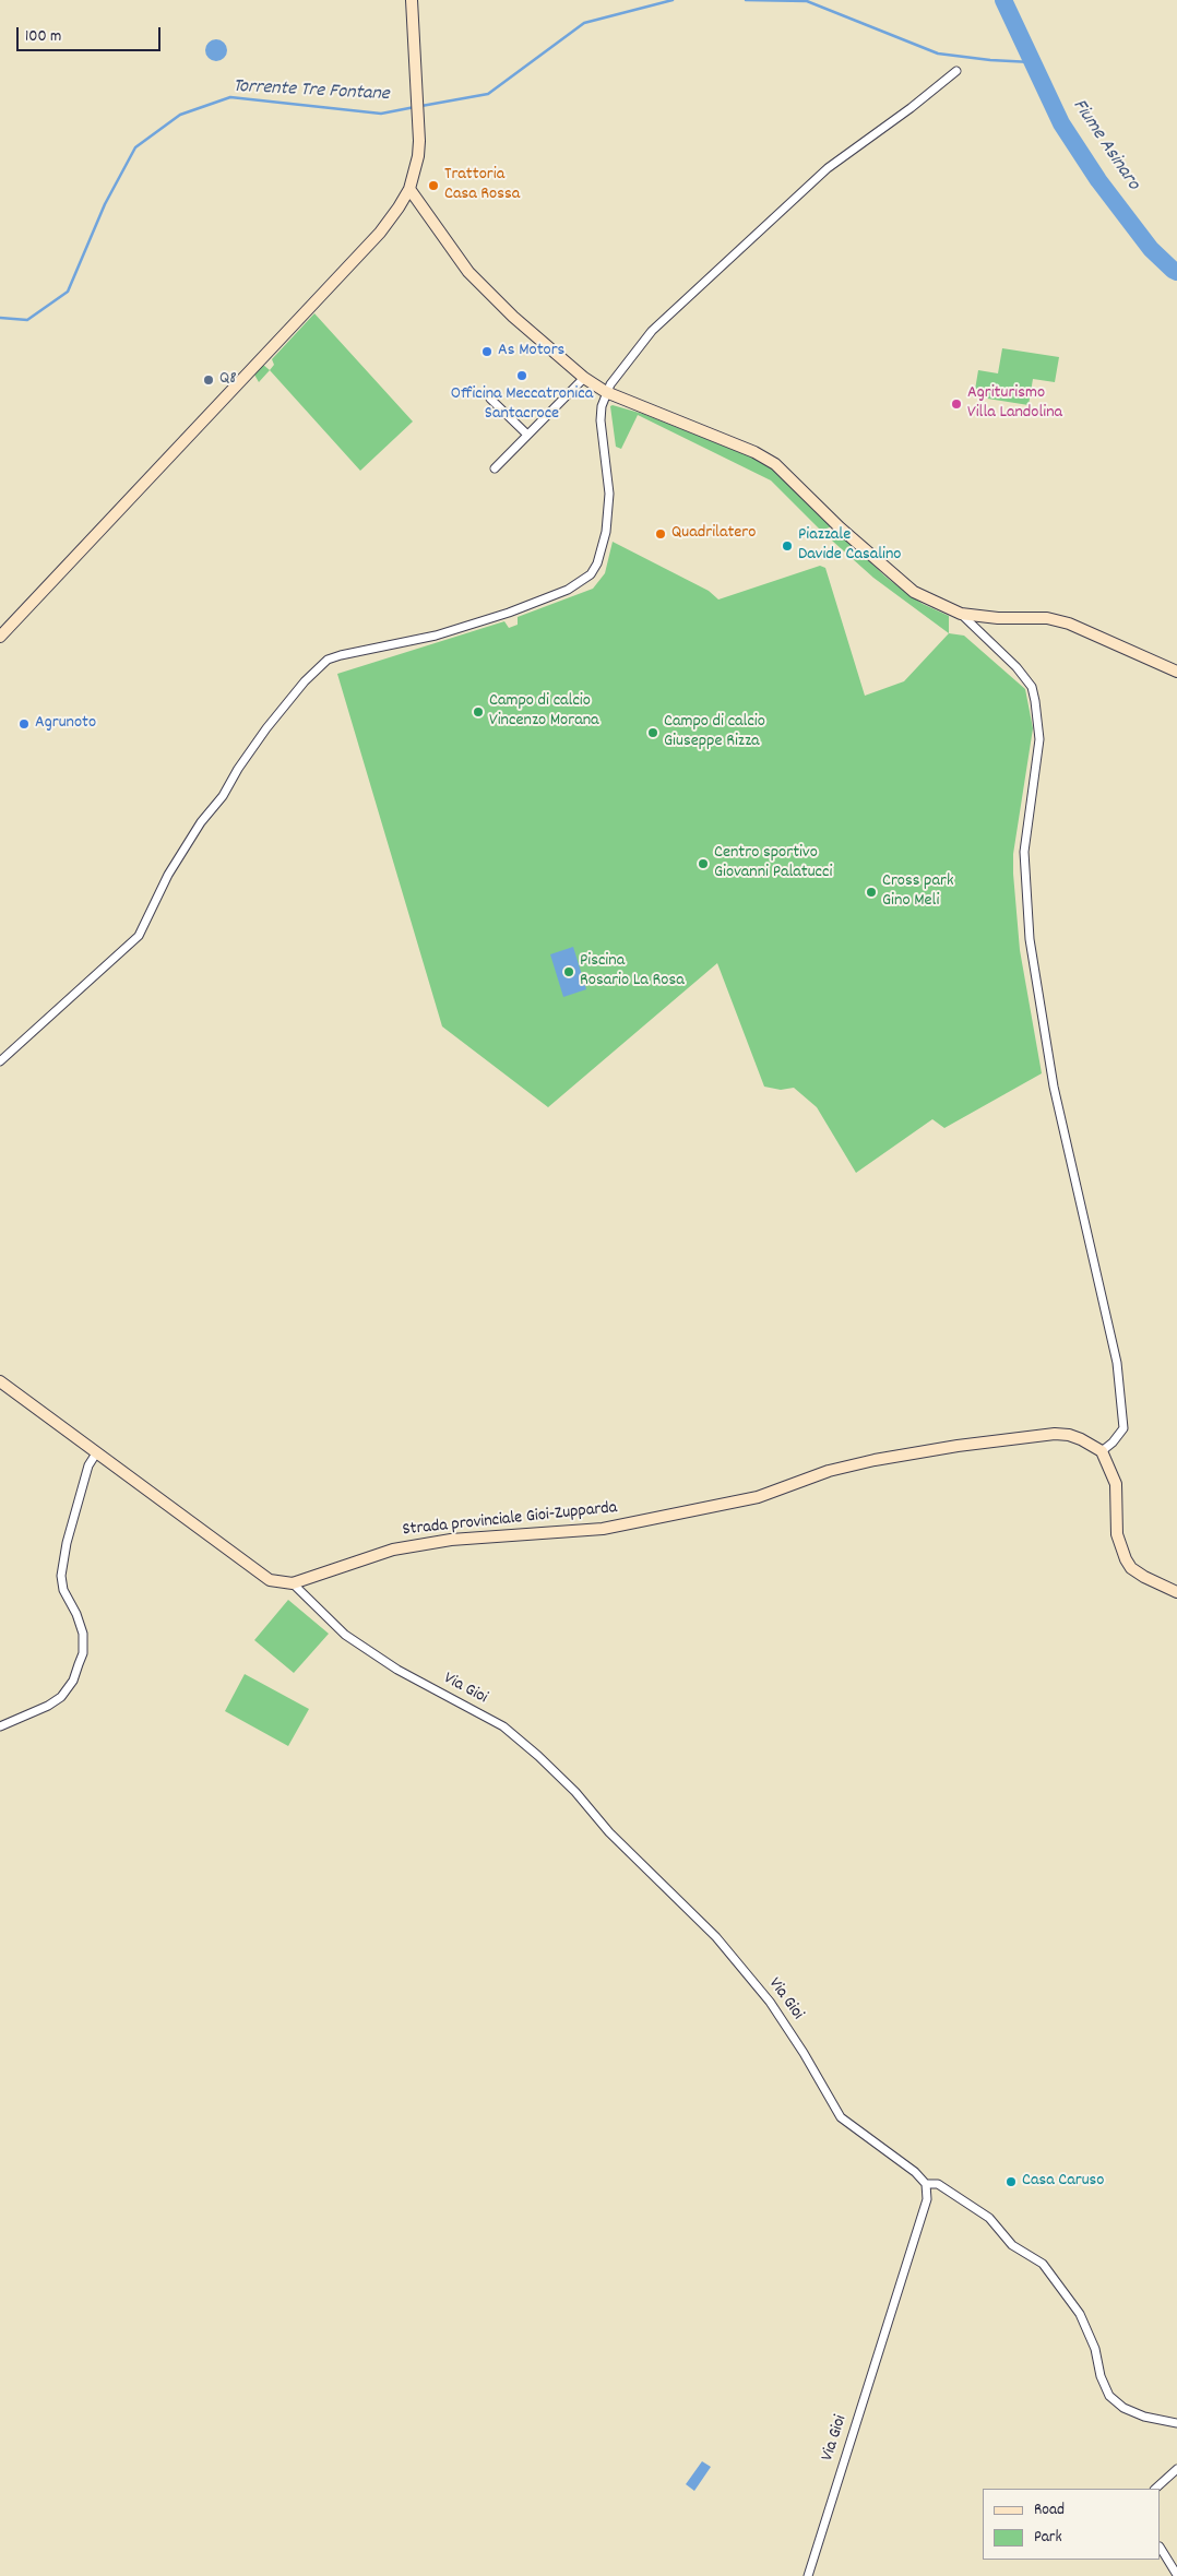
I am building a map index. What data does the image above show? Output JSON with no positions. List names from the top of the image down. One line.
{"streets":{"main road":["Strada provinciale Gioi-Zupparda"],"street":["Via Gioi"]},"crossings":[["Strada provinciale Gioi-Zupparda","Via Gioi"]],"water":["Torrente Tre Fontane","Fiume Asinaro"],"places":["Trattoria Casa Rossa","As Motors","Officina Meccatronica Santacroce","Q8","Agriturismo Villa Landolina","Quadrilatero","Piazzale Davide Casalino","Campo di calcio Vincenzo Morana","Agrunoto","Campo di calcio Giuseppe Rizza","Centro sportivo Giovanni Palatucci","Cross park Gino Meli","Piscina Rosario La Rosa","Casa Caruso"],"legend":["Road","Park"],"scale_bar":"100 m"}
